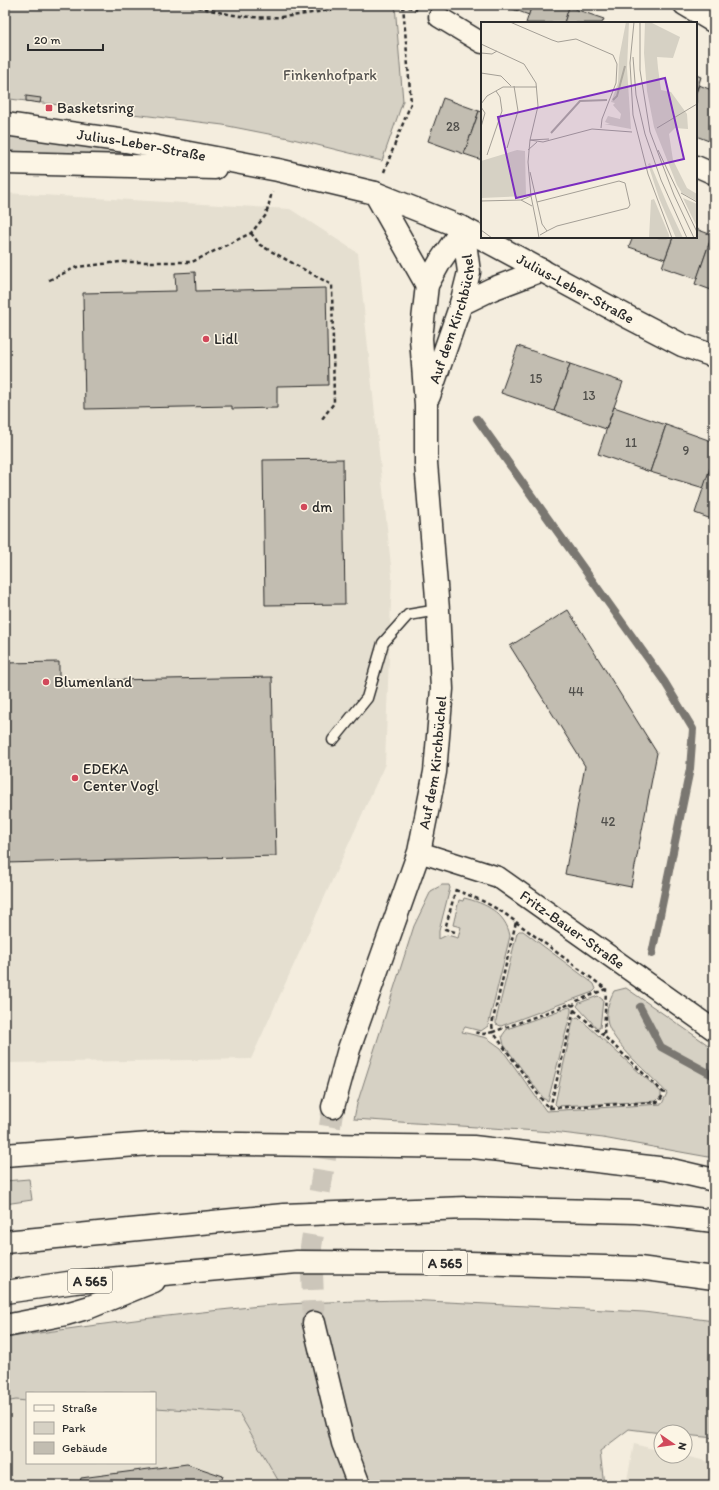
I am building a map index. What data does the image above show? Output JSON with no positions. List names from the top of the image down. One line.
{"streets":{"main road":["Julius-Leber-Straße","Auf dem Kirchbüchel","A 565"],"street":["Fritz-Bauer-Straße"]},"crossings":[["Julius-Leber-Straße","Auf dem Kirchbüchel"],["Auf dem Kirchbüchel","Fritz-Bauer-Straße"]],"parks":["Finkenhofpark"],"places":{"transit":["Basketsring"],"other":["Lidl","dm","Blumenland","EDEKA Center Vogl"]},"house_numbers":["28","15","13","11","9","44","42"],"legend":["Straße","Park","Gebäude"],"scale_bar":"20 m","north":"right"}
